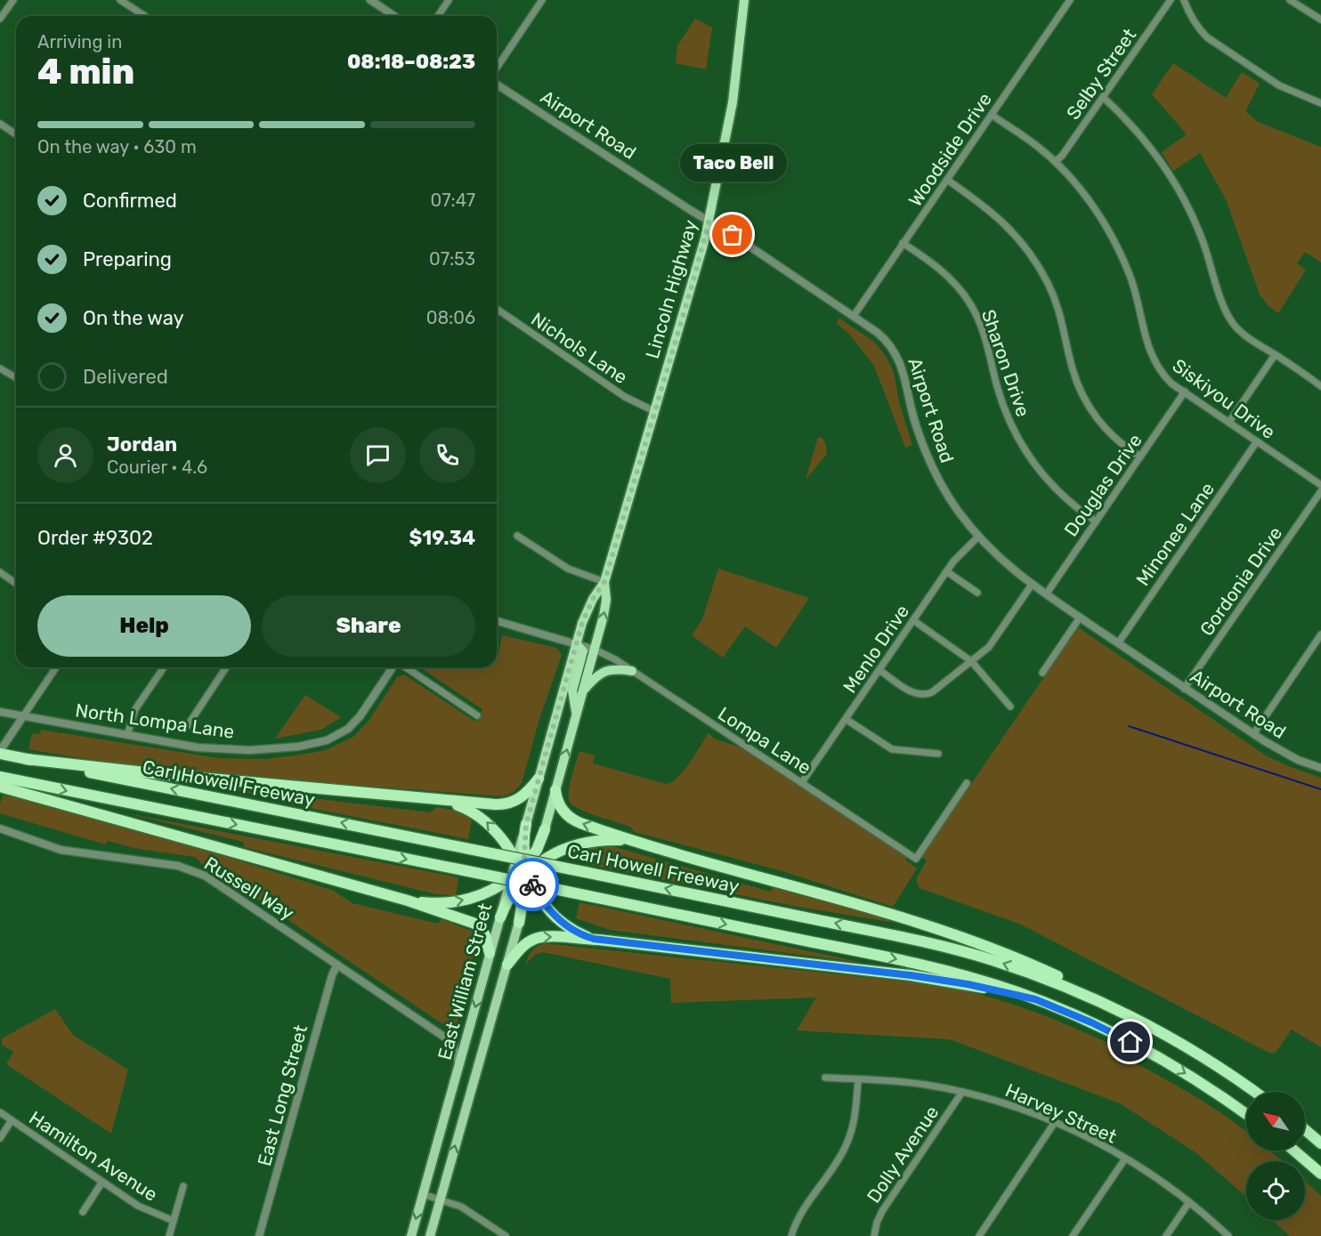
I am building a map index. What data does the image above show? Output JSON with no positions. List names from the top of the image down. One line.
{"streets":{"highway":["Lincoln Highway","Carl Howell Freeway"],"main road":["East William Street"],"street":["Selby Street","Airport Road","Woodside Drive","Nichols Lane","Sharon Drive","Siskiyou Drive","Douglas Drive","Minonee Lane","Gordonia Drive","Menlo Drive","North Lompa Lane","Lompa Lane","Russell Way","East Long Street","Harvey Street","Dolly Avenue","Hamilton Avenue"]},"crossings":[["Selby Street","Siskiyou Drive"],["Airport Road","Woodside Drive"],["Airport Road","Lincoln Highway"],["Airport Road","Douglas Drive"],["Airport Road","Minonee Lane"],["Airport Road","Gordonia Drive"],["Airport Road","Menlo Drive"],["Woodside Drive","Sharon Drive"],["Woodside Drive","Siskiyou Drive"],["Lincoln Highway","Nichols Lane"],["Lincoln Highway","Lompa Lane"],["Sharon Drive","Douglas Drive"],["Siskiyou Drive","Douglas Drive"],["Siskiyou Drive","Minonee Lane"],["Menlo Drive","Lompa Lane"],["Russell Way","East Long Street"],["Harvey Street","Dolly Avenue"]],"places":["Taco Bell"],"north":"top left","page":{"heading":["4 min","Arriving in","08:18–08:23"],"panel":["Jordan","Courier · 4.6","Order #9302","$19.34"],"bar":"On the way · 630 m","bubble":"Taco Bell","list":[["Confirmed","07:47"],["Preparing","07:53"],["On the way","08:06"],"Delivered"],"buttons":["Help","Share"]}}
